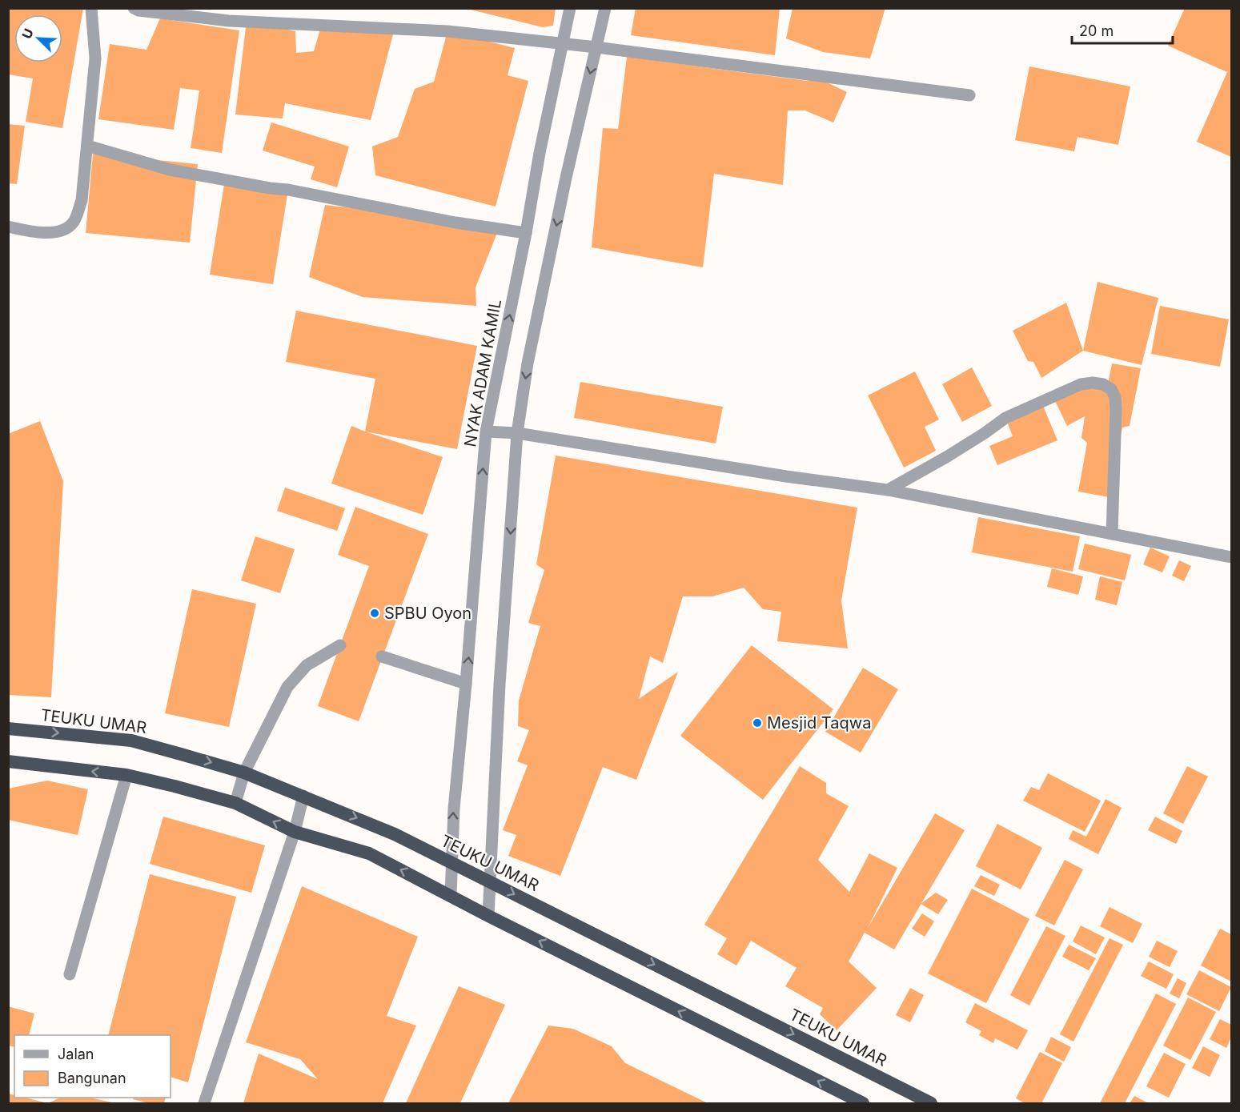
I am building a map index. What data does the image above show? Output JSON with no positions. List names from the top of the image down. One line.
{"streets":{"highway":["TEUKU UMAR"],"street":["NYAK ADAM KAMIL"]},"crossings":[["NYAK ADAM KAMIL","TEUKU UMAR"]],"places":["SPBU Oyon","Mesjid Taqwa"],"legend":["Jalan","Bangunan"],"scale_bar":"20 m","north":"top left"}
